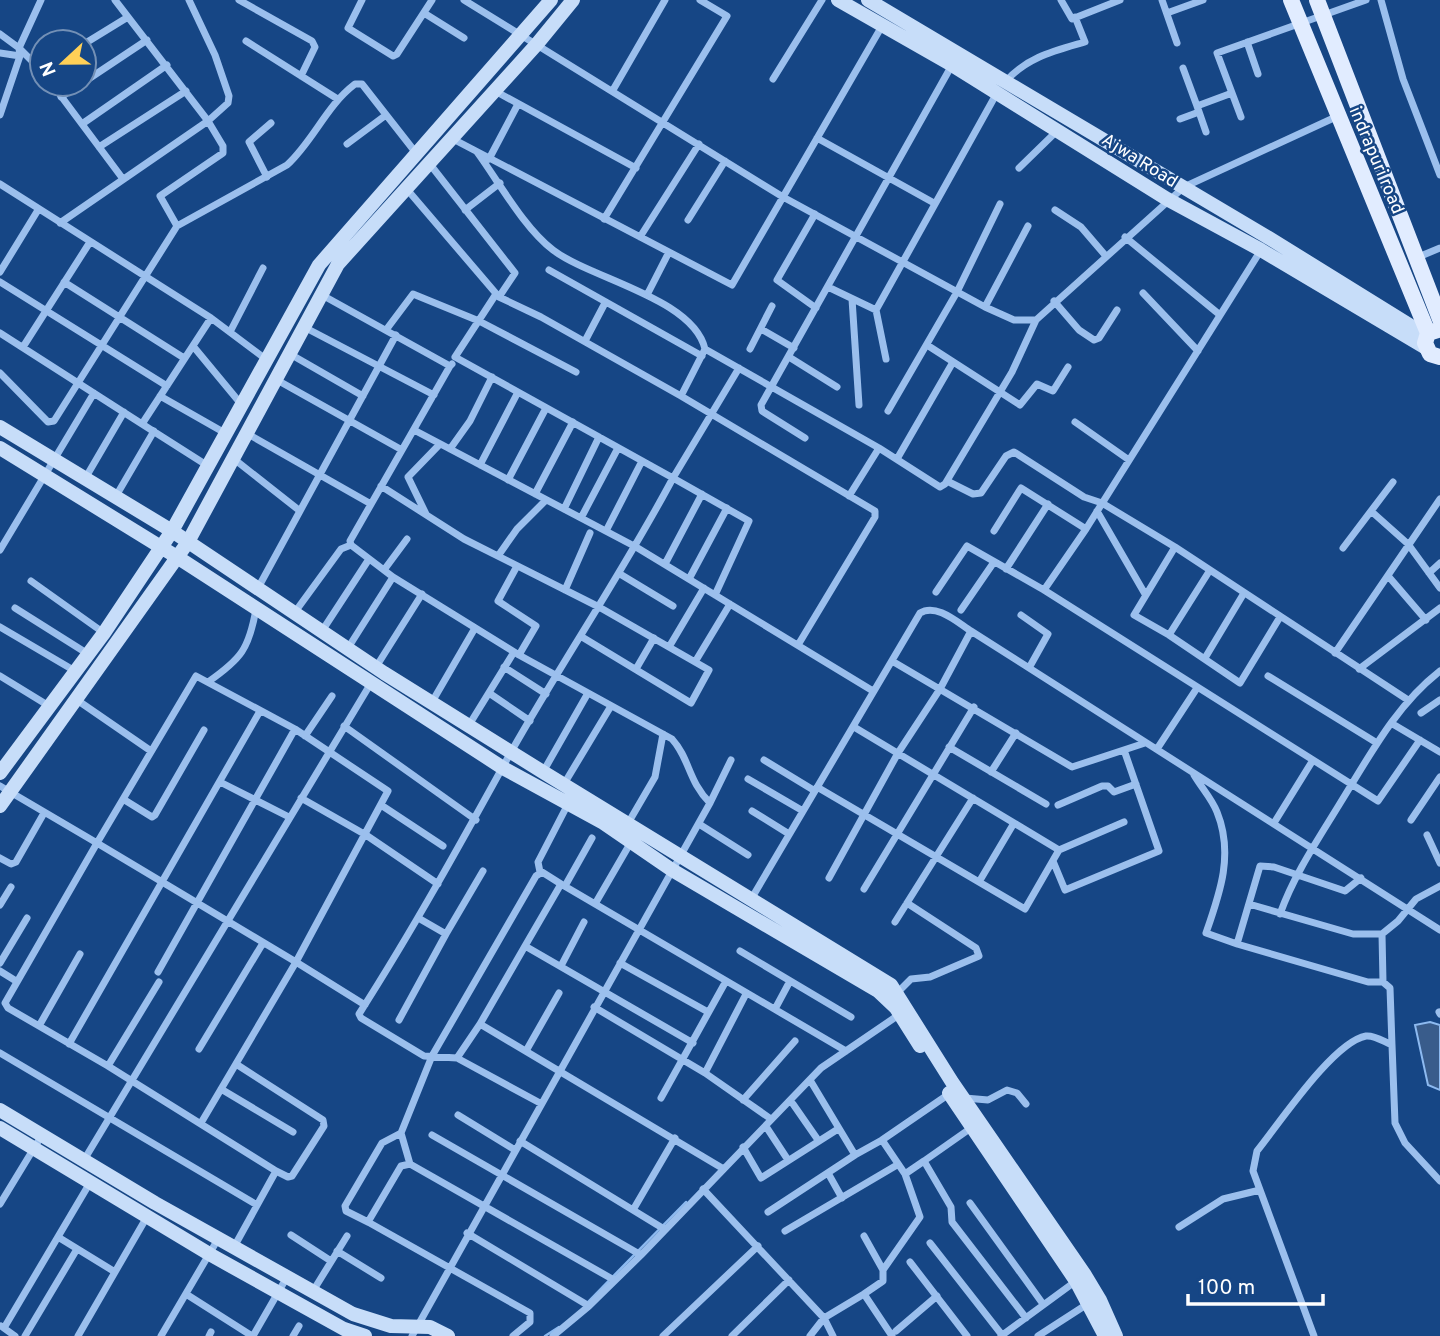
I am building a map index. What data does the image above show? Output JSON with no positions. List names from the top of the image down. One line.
{"streets":{"main road":["indrapuri road"],"street":["Ajwa Road"]},"crossings":[["Ajwa Road","indrapuri road"]],"scale_bar":"100 m","north":"left"}
